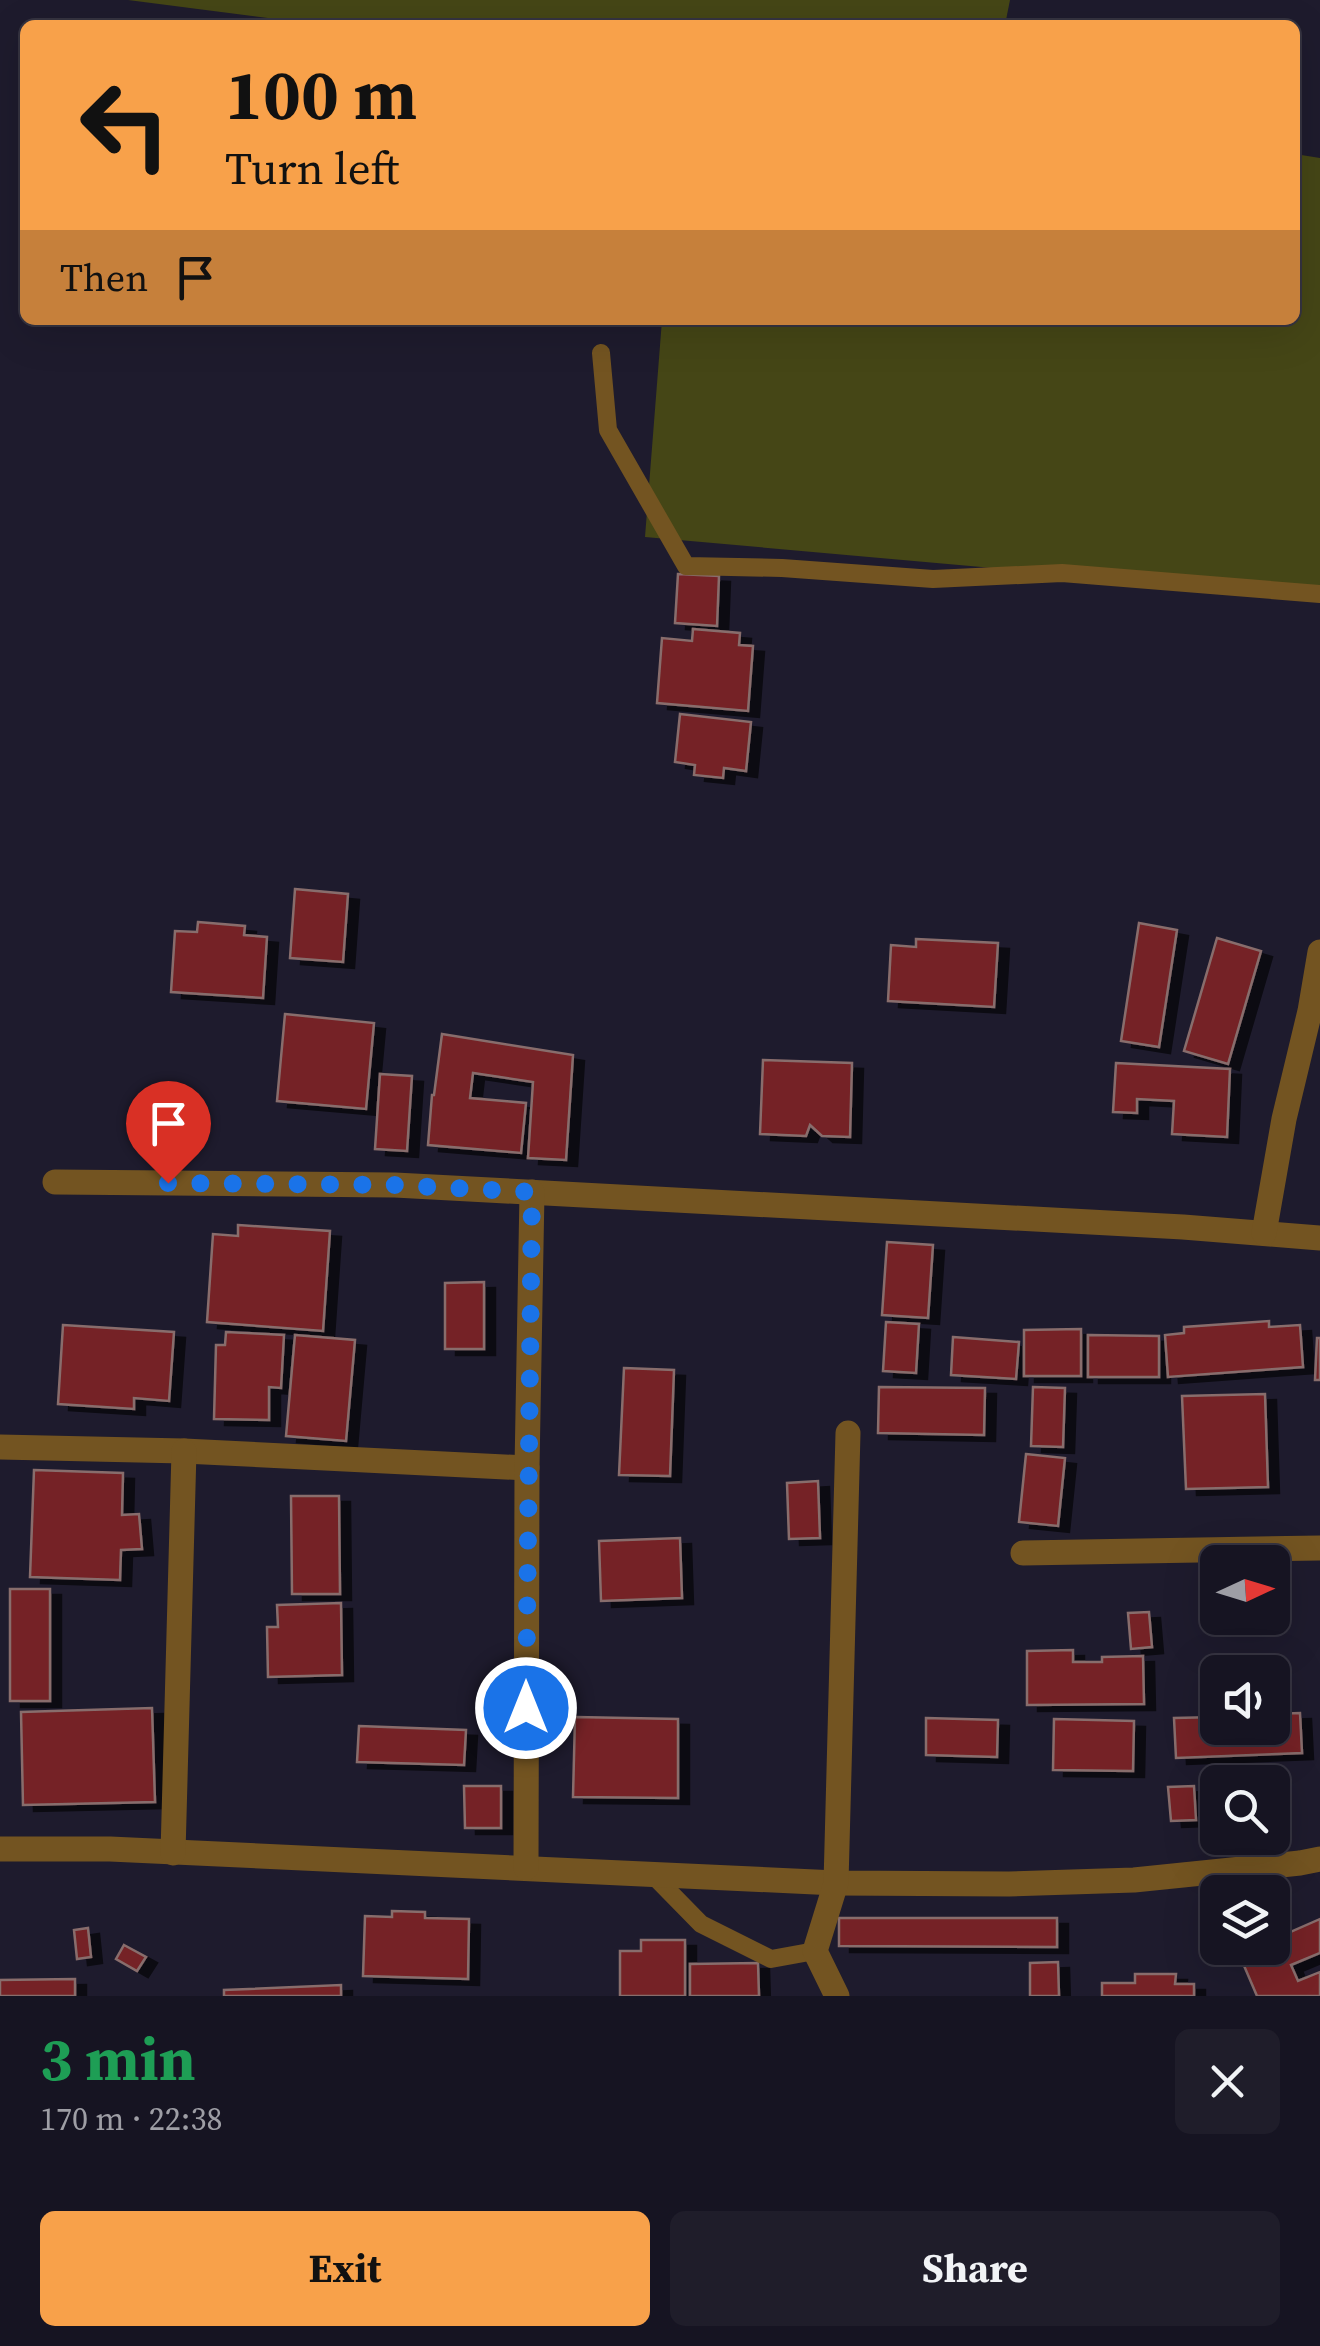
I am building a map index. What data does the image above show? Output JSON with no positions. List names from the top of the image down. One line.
{"north":"right","page":{"turn":["100 m","Turn left"],"then":"Then","heading":["3 min","170 m · 22:38"],"buttons":["Exit","Share"]}}
